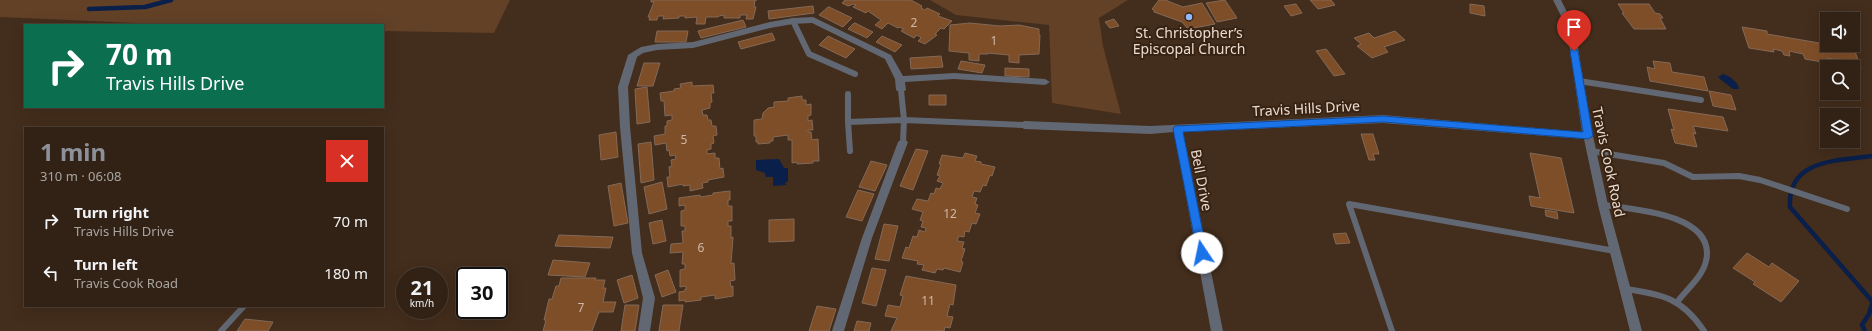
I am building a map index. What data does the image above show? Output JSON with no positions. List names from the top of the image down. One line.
{"streets":{"street":["Travis Hills Drive","Travis Cook Road","Bell Drive"]},"crossings":[["Travis Hills Drive","Travis Cook Road"],["Travis Hills Drive","Bell Drive"]],"places":["St. Christopher’s Episcopal Church"],"house_numbers":["2","1","5","12","6","11","7"],"page":{"turn":["70 m","Travis Hills Drive"],"heading":["1 min","310 m · 06:08"],"list":[{"name":"Turn right","note":"Travis Hills Drive","value":"70 m"},{"name":"Turn left","note":"Travis Cook Road","value":"180 m"}],"speed":"21 km/h","limit":"30"}}
